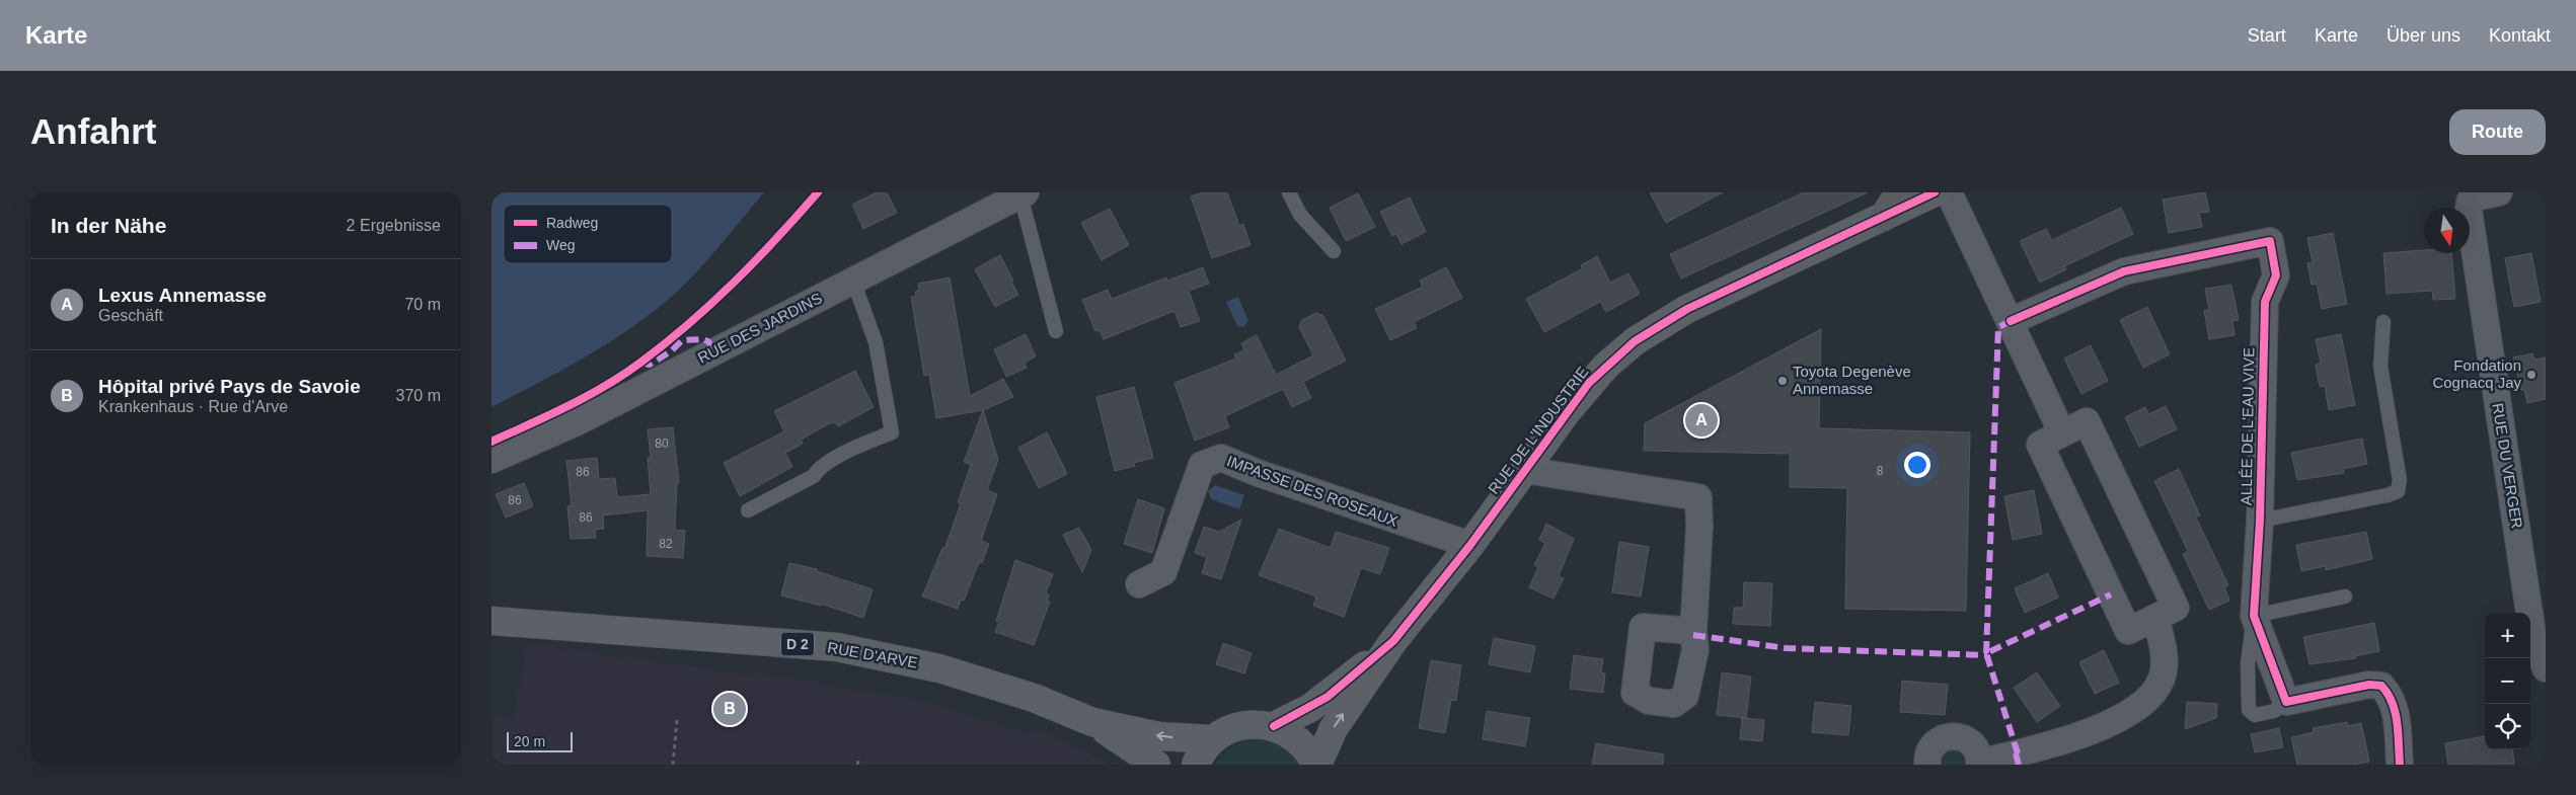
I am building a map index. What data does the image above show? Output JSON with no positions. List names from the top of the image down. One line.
{"streets":{"main road":["RUE DE L'INDUSTRIE","D 2","RUE D'ARVE"],"street":["RUE DES JARDINS","ALLÉE DE L'EAU VIVE","RUE DU VERGER","IMPASSE DES ROSEAUX"]},"crossings":[["RUE DE L'INDUSTRIE","IMPASSE DES ROSEAUX"]],"places":["Fondation Cognacq Jay","Toyota Degenève Annemasse"],"house_numbers":["80","8","86","86","86","82"],"legend":["Radweg","Weg"],"scale_bar":"20 m","north":"bottom","page":{"header":"Karte","nav":["Start","Karte","Über uns","Kontakt"],"buttons":"Route","title":"Anfahrt","heading":["In der Nähe","2 Ergebnisse"],"list":[{"mark":"A","name":"Lexus Annemasse","note":"Geschäft","value":"70 m"},{"mark":"B","name":"Hôpital privé Pays de Savoie","note":"Krankenhaus · Rue d'Arve","value":"370 m"}],"pins":["A","B"],"map_buttons":["+","−"],"scale":"20 m"}}
